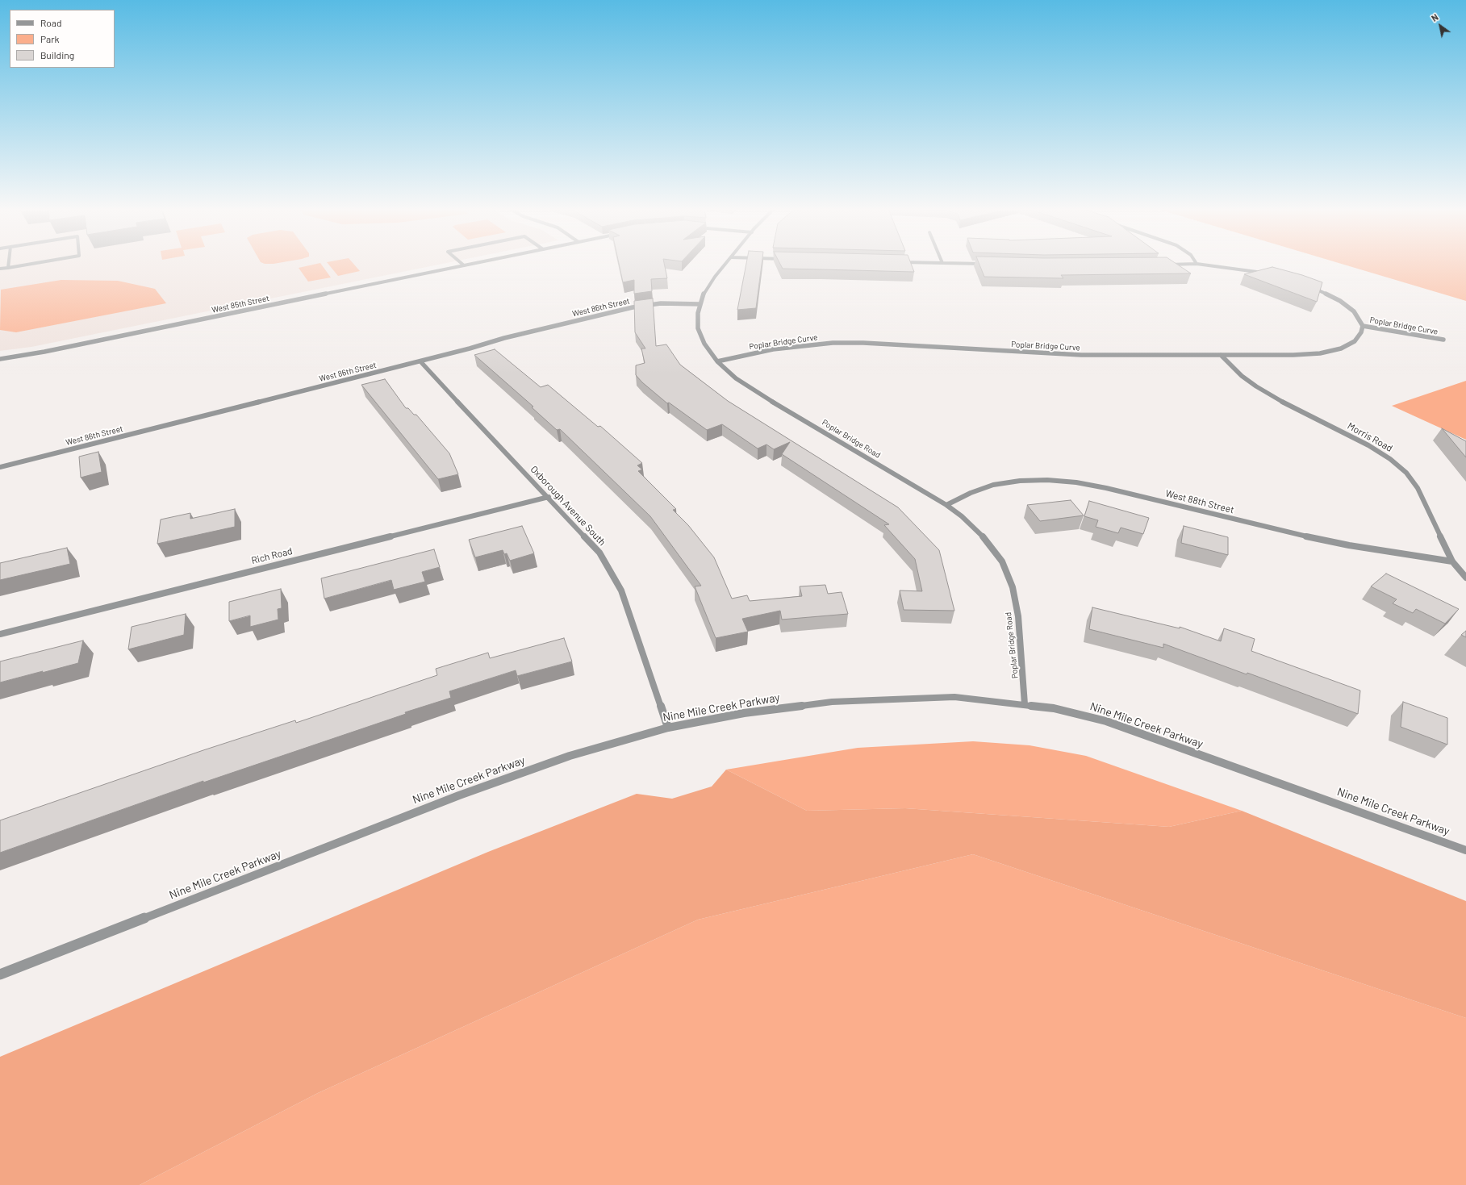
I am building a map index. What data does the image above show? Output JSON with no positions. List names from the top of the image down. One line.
{"streets":{"street":["West 85th Street","West 86th Street","Poplar Bridge Curve","Morris Road","Poplar Bridge Road","West 88th Street","Oxborough Avenue South","Rich Road","Nine Mile Creek Parkway"]},"crossings":[["West 86th Street","Poplar Bridge Road"],["West 86th Street","Oxborough Avenue South"],["Poplar Bridge Curve","Morris Road"],["Poplar Bridge Curve","Poplar Bridge Road"],["Morris Road","West 88th Street"],["Poplar Bridge Road","West 88th Street"],["Poplar Bridge Road","Nine Mile Creek Parkway"],["Oxborough Avenue South","Rich Road"],["Oxborough Avenue South","Nine Mile Creek Parkway"]],"legend":["Road","Park","Building"],"north":"top left"}
